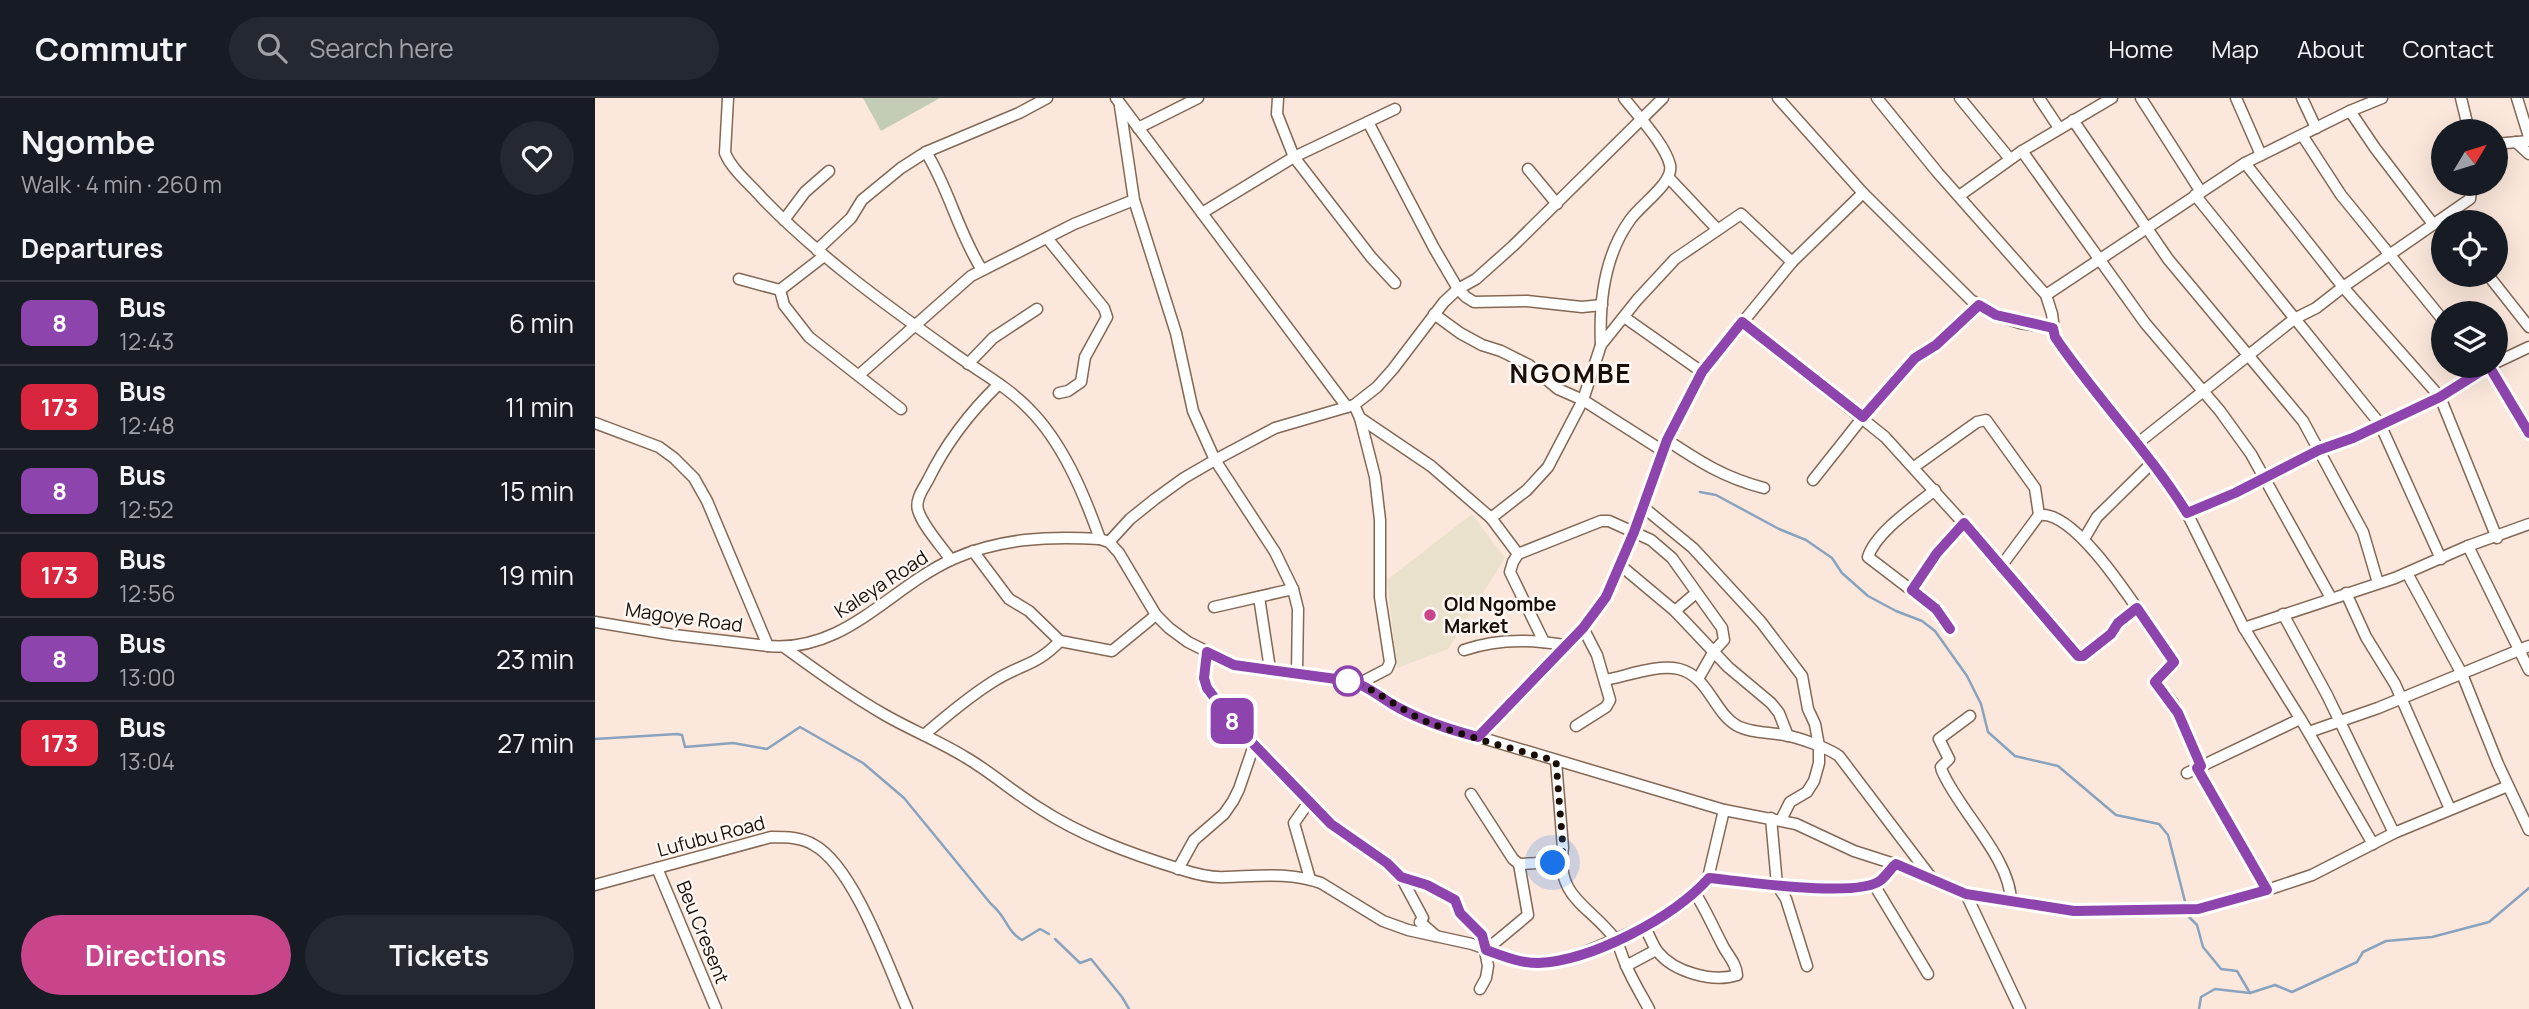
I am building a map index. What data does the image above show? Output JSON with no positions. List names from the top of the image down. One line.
{"streets":{"street":["Kaleya Road","Magoye Road","Lufubu Road","Beu Cresent"]},"crossings":[["Kaleya Road","Magoye Road"],["Lufubu Road","Beu Cresent"]],"districts":["NGOMBE"],"places":["Old Ngombe Market"],"lines":["bus line 8"],"north":"top right","page":{"header":"Commutr","search":"Search here","nav":["Home","Map","About","Contact"],"heading":[["Ngombe","Walk · 4 min · 260 m"],"Departures"],"on_map":"8","list":[{"mark":"8","name":"Bus","note":"12:43","value":"6 min"},{"mark":"173","name":"Bus","note":"12:48","value":"11 min"},{"mark":"8","name":"Bus","note":"12:52","value":"15 min"},{"mark":"173","name":"Bus","note":"12:56","value":"19 min"},{"mark":"8","name":"Bus","note":"13:00","value":"23 min"},{"mark":"173","name":"Bus","note":"13:04","value":"27 min"}],"buttons":["Directions","Tickets"]}}
